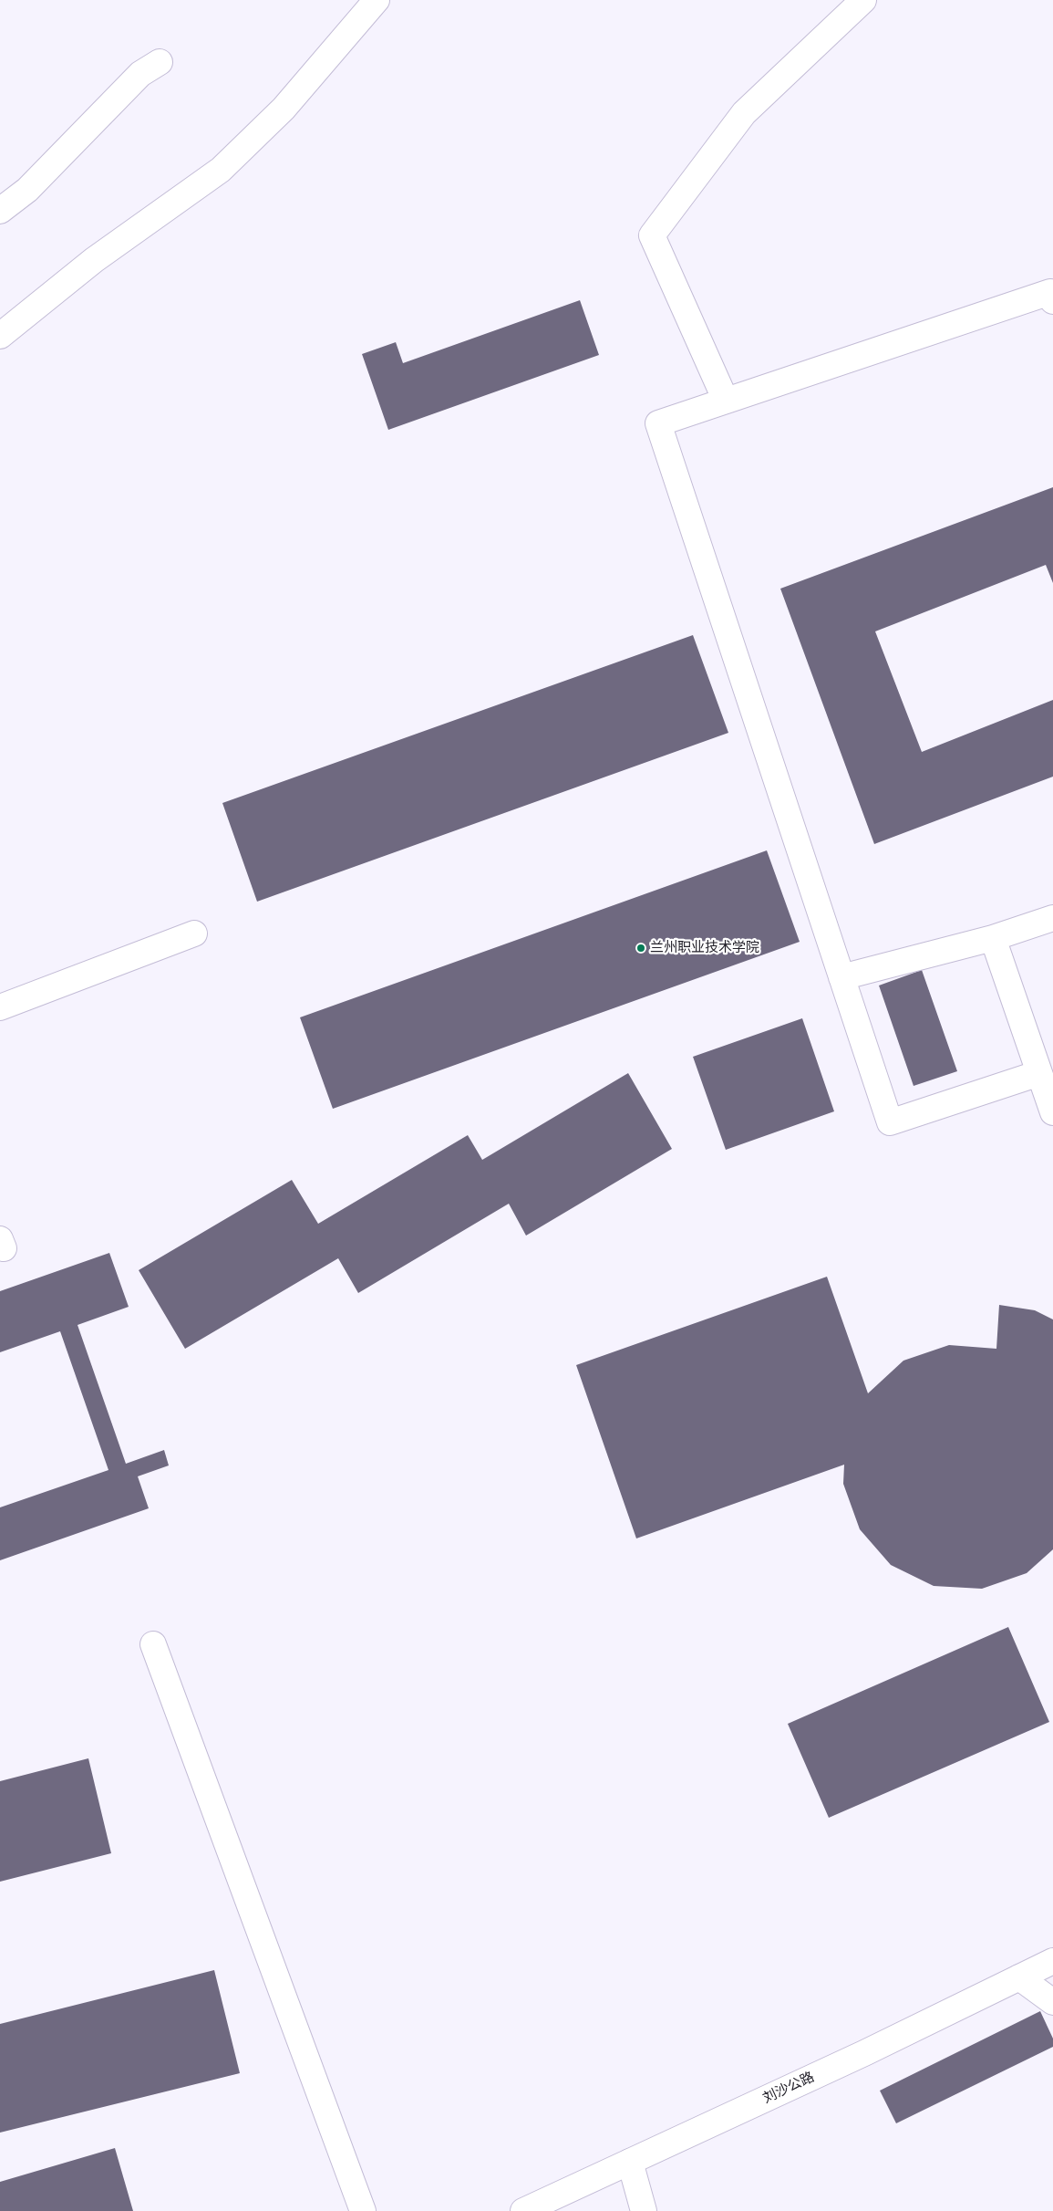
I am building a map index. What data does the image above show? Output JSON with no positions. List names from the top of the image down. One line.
{"streets":{"street":["刘沙公路"]},"places":["兰州职业技术学院"]}
